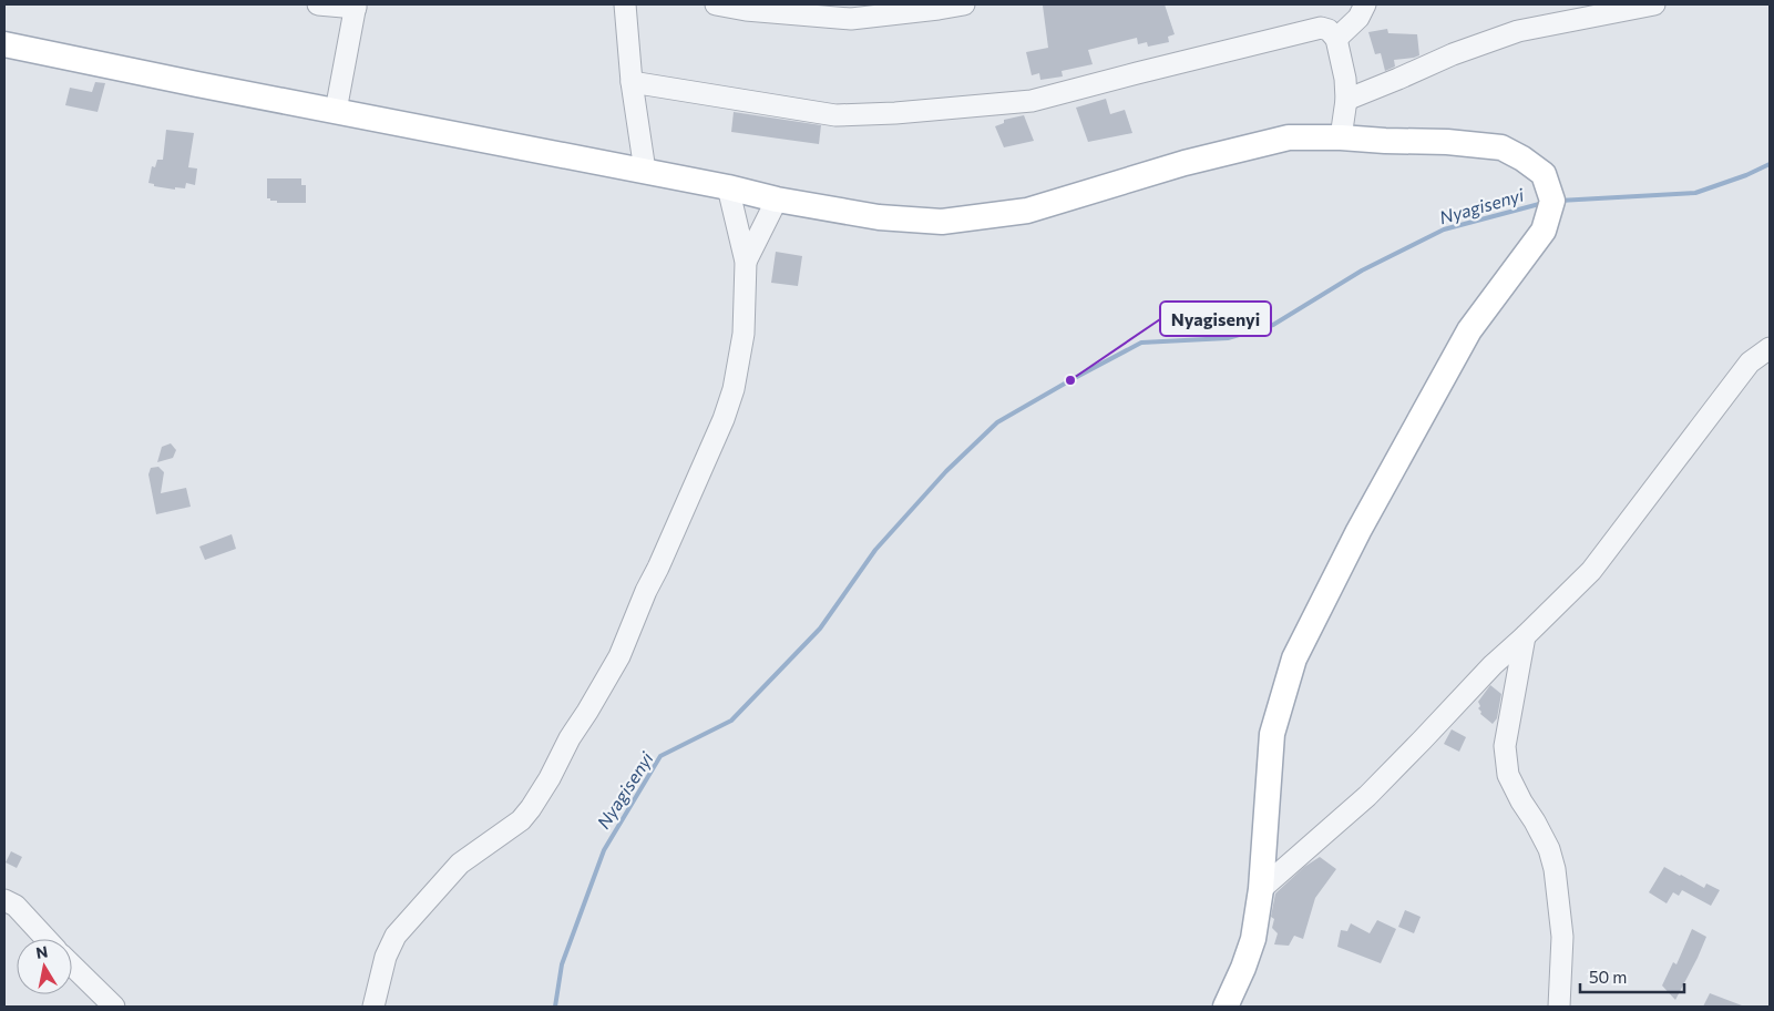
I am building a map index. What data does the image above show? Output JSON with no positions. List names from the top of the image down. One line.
{"water":["Nyagisenyi"],"places":["Nyagisenyi"],"scale_bar":"50 m","north":"top"}
